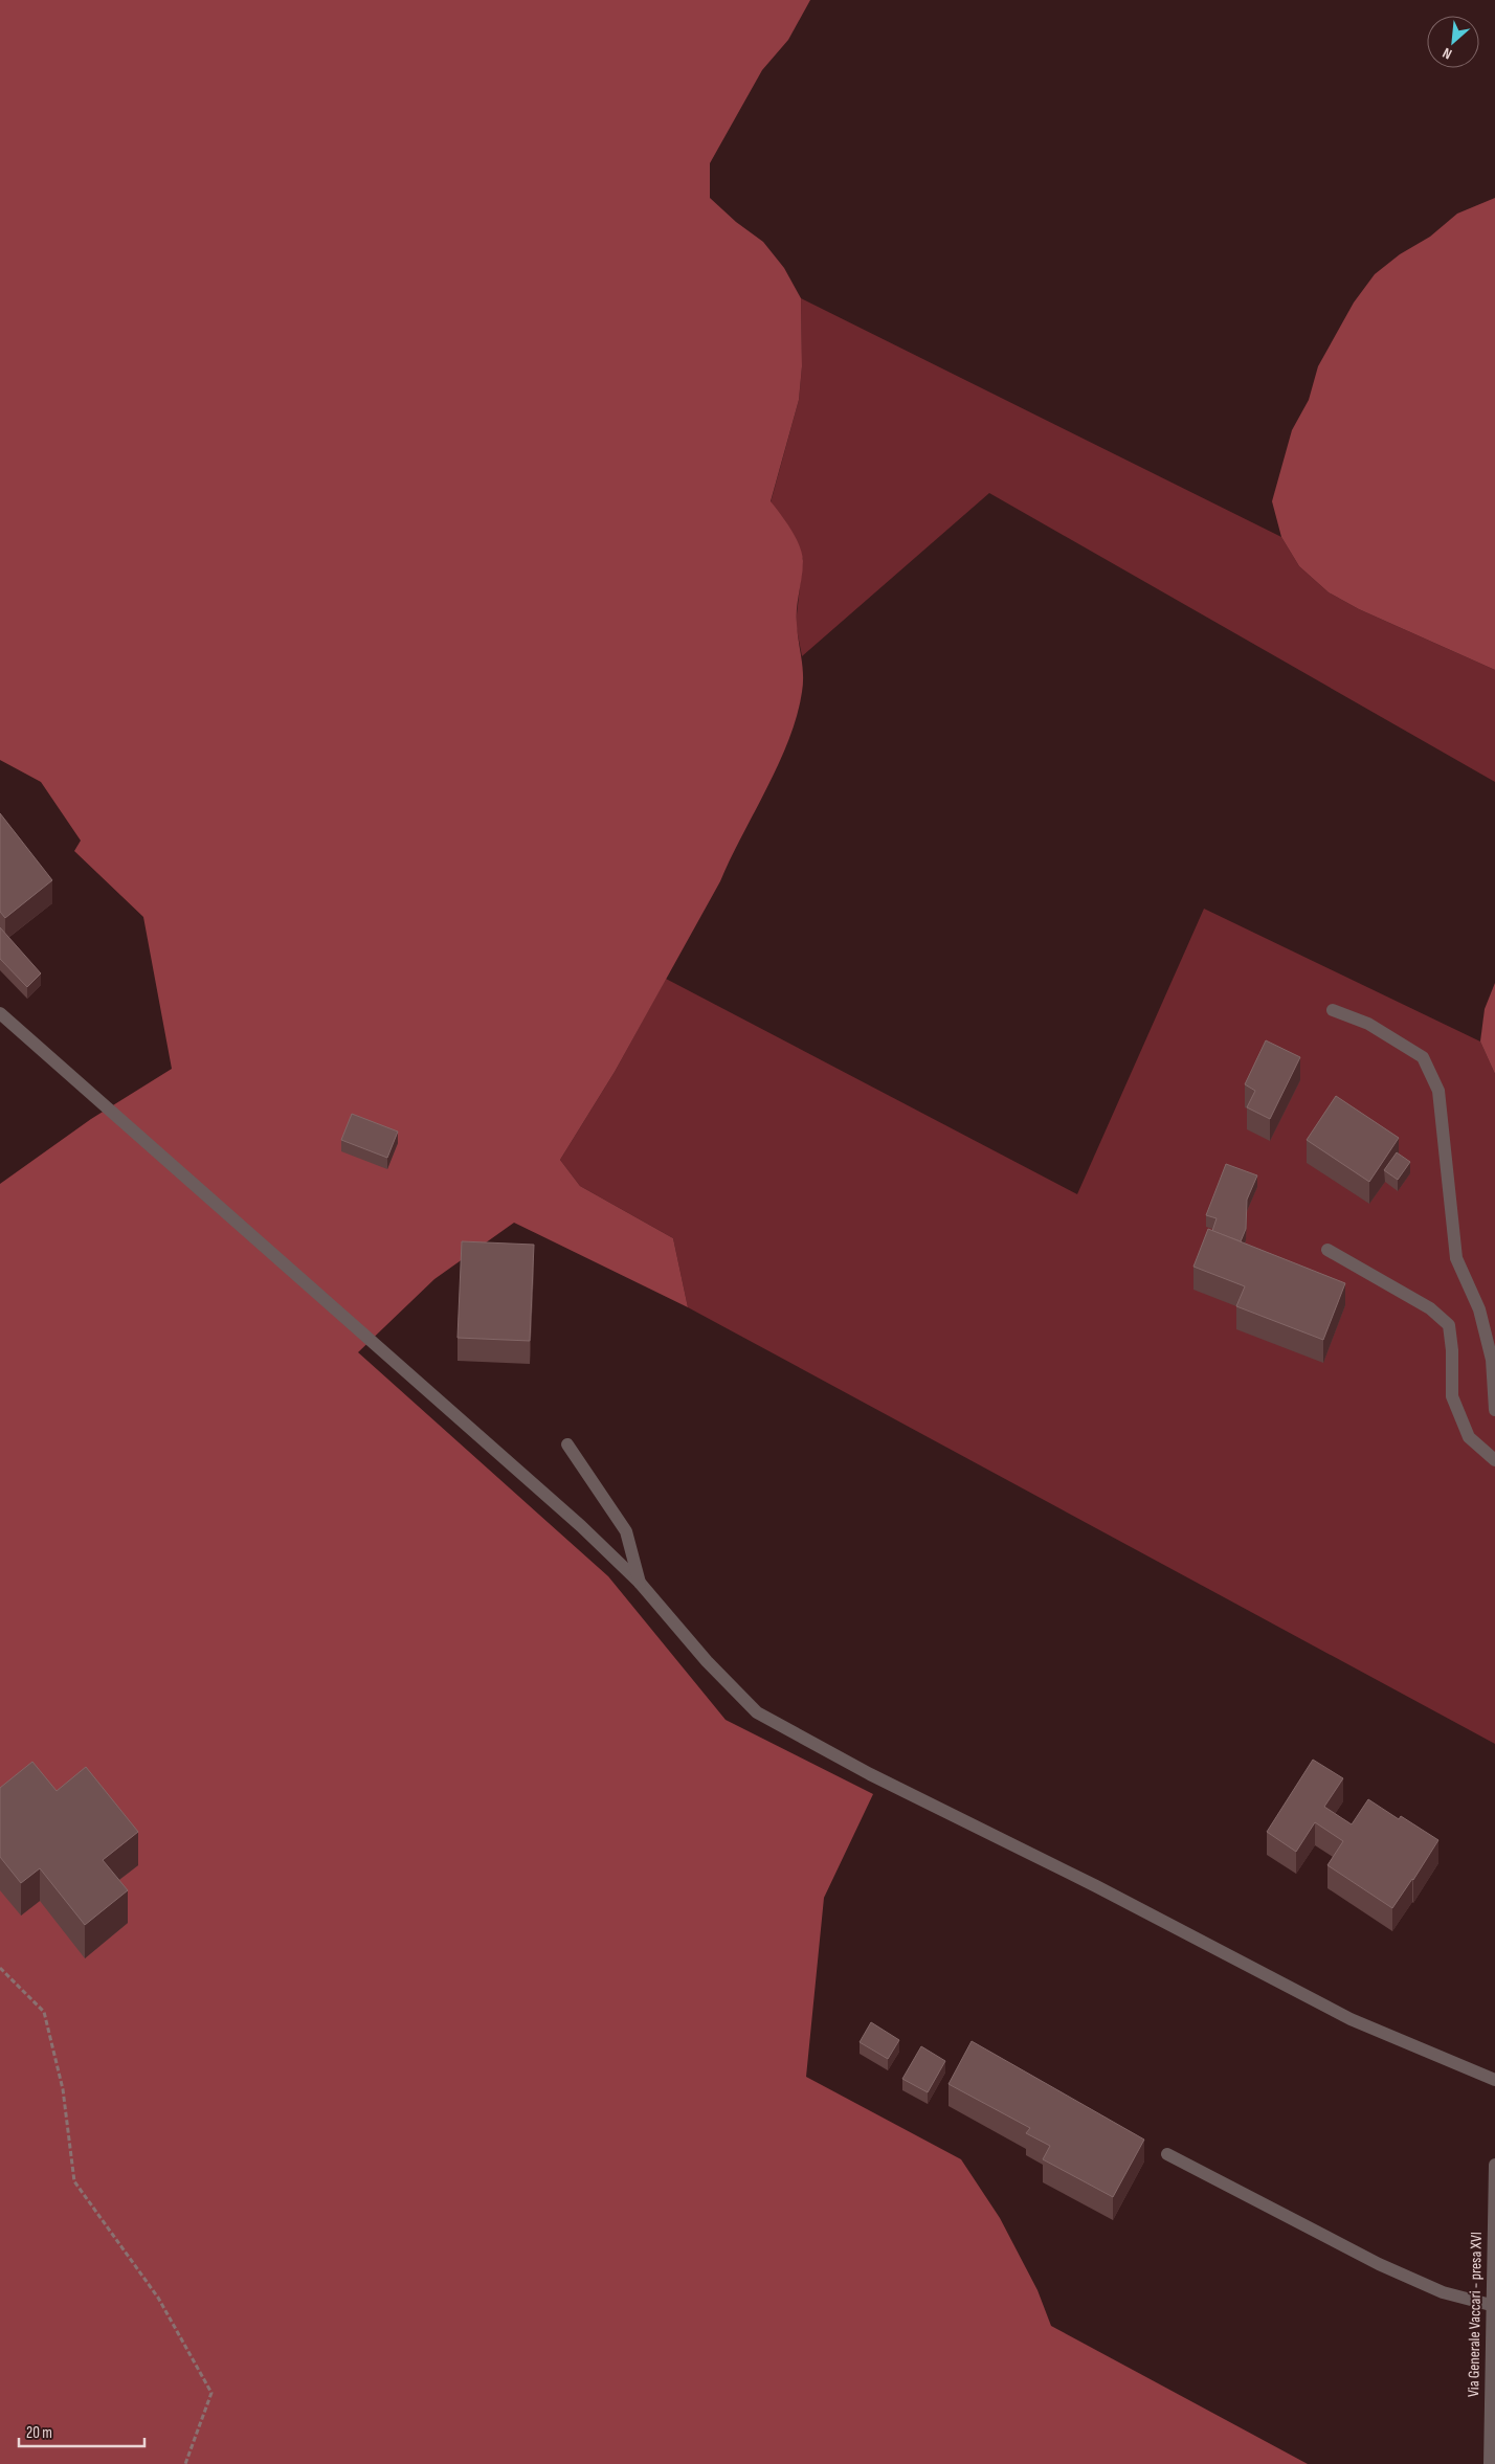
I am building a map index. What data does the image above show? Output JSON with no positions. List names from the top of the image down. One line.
{"streets":{"street":["Via Generale Vaccari - presa XVI"]},"scale_bar":"20 m","north":"bottom left"}
